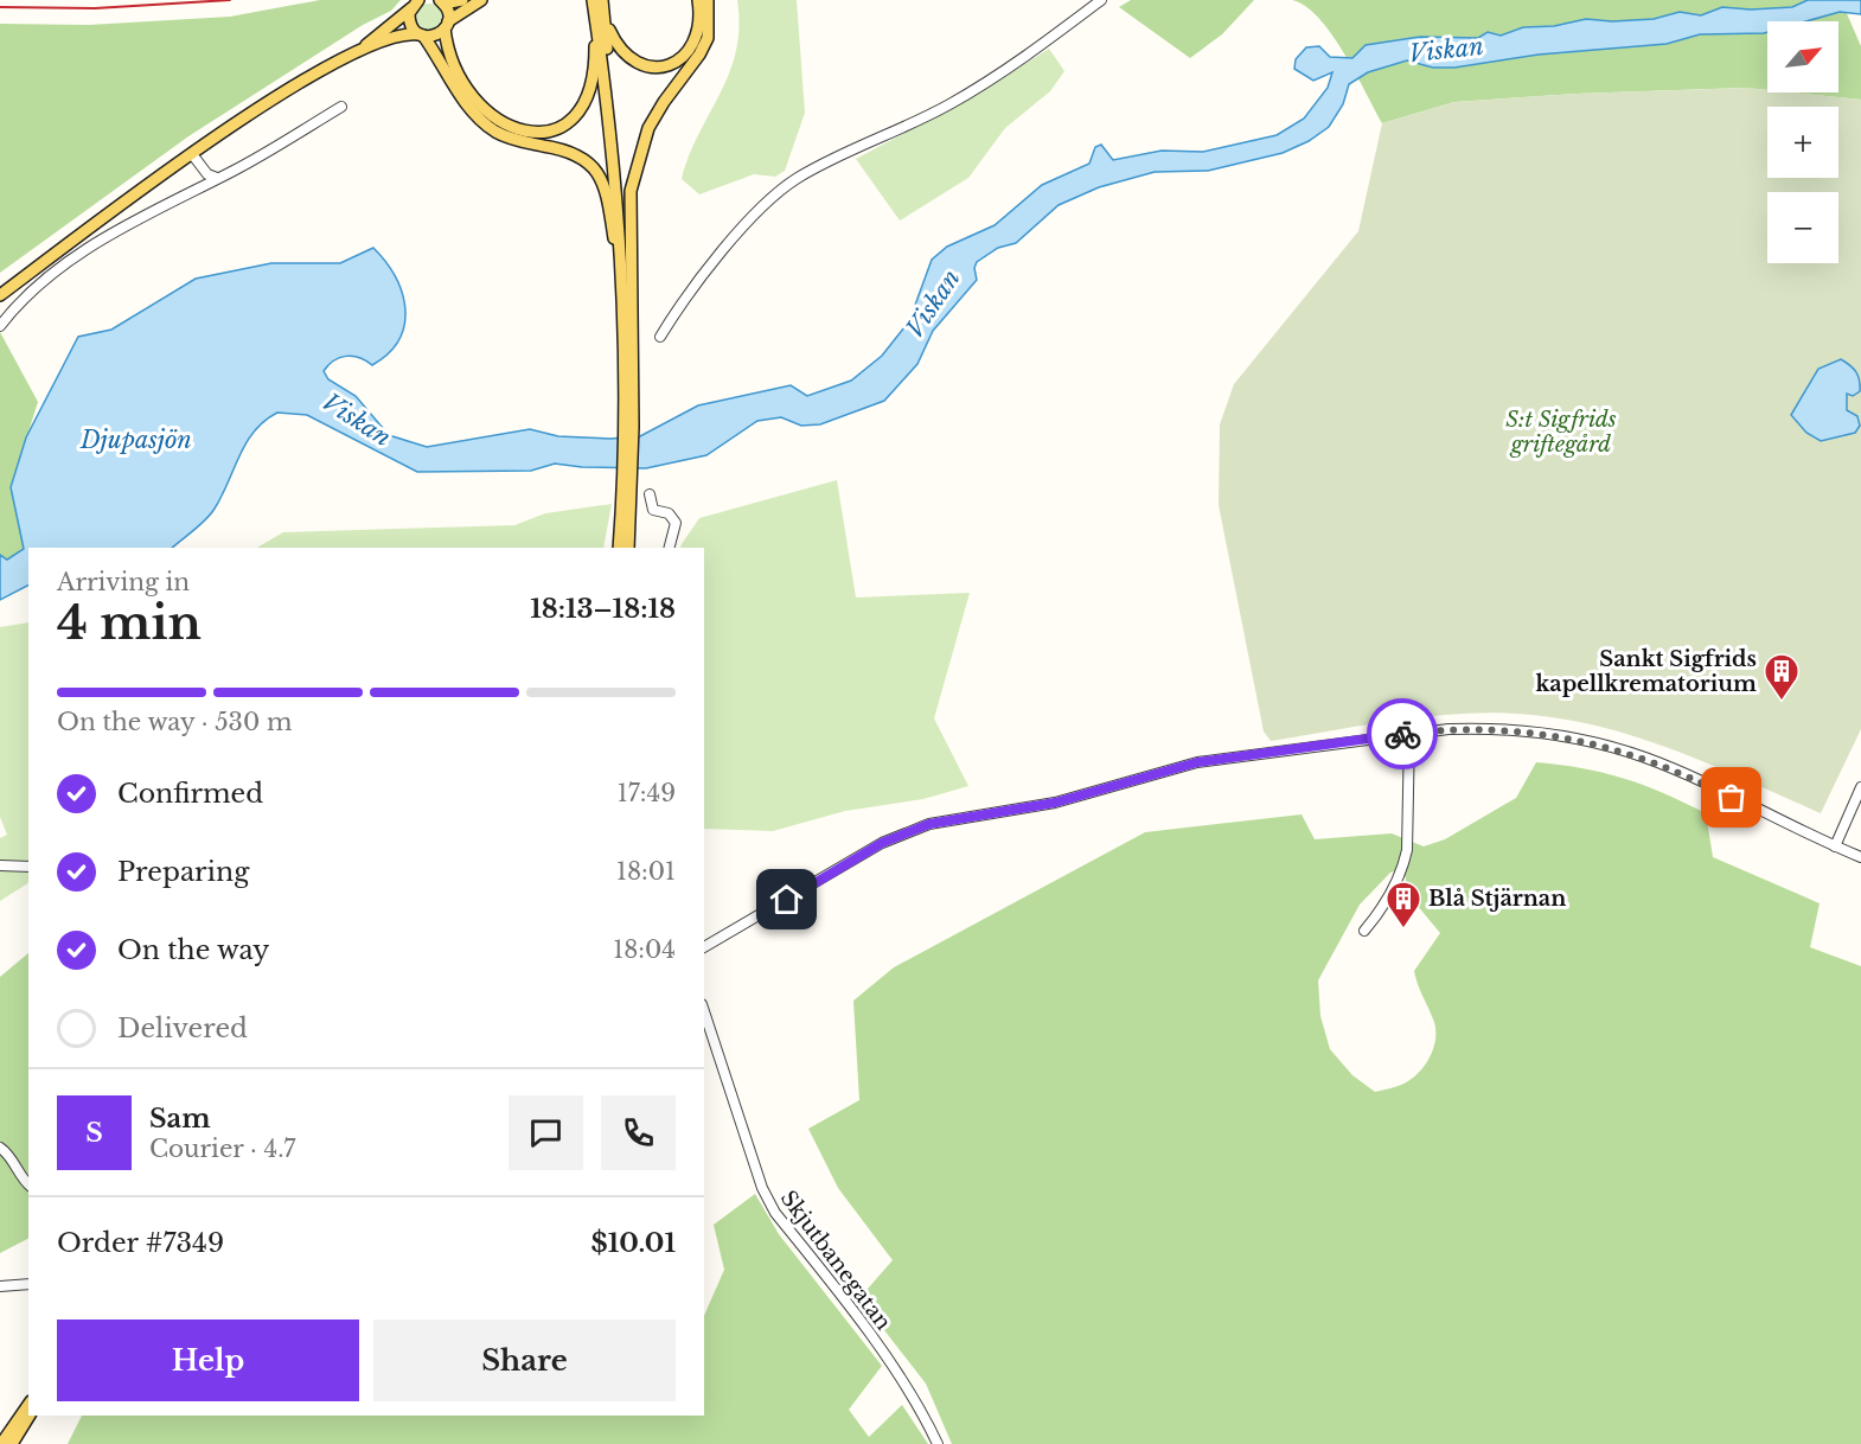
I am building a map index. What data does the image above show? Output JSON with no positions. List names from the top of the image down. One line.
{"streets":{"street":["Skjutbanegatan"]},"water":["Viskan","Djupasjön"],"parks":["S:t Sigfrids griftegård"],"places":{"building":["Sankt Sigfrids kapellkrematorium","Blå Stjärnan"]},"north":"top right","page":{"map_buttons":["+","−"],"heading":["4 min","Arriving in","18:13–18:18"],"panel":["Sam","Courier · 4.7","Order #7349","$10.01"],"bar":"On the way · 530 m","list":[["Confirmed","17:49"],["Preparing","18:01"],["On the way","18:04"],"Delivered"],"round":"S","buttons":["Help","Share"]}}
